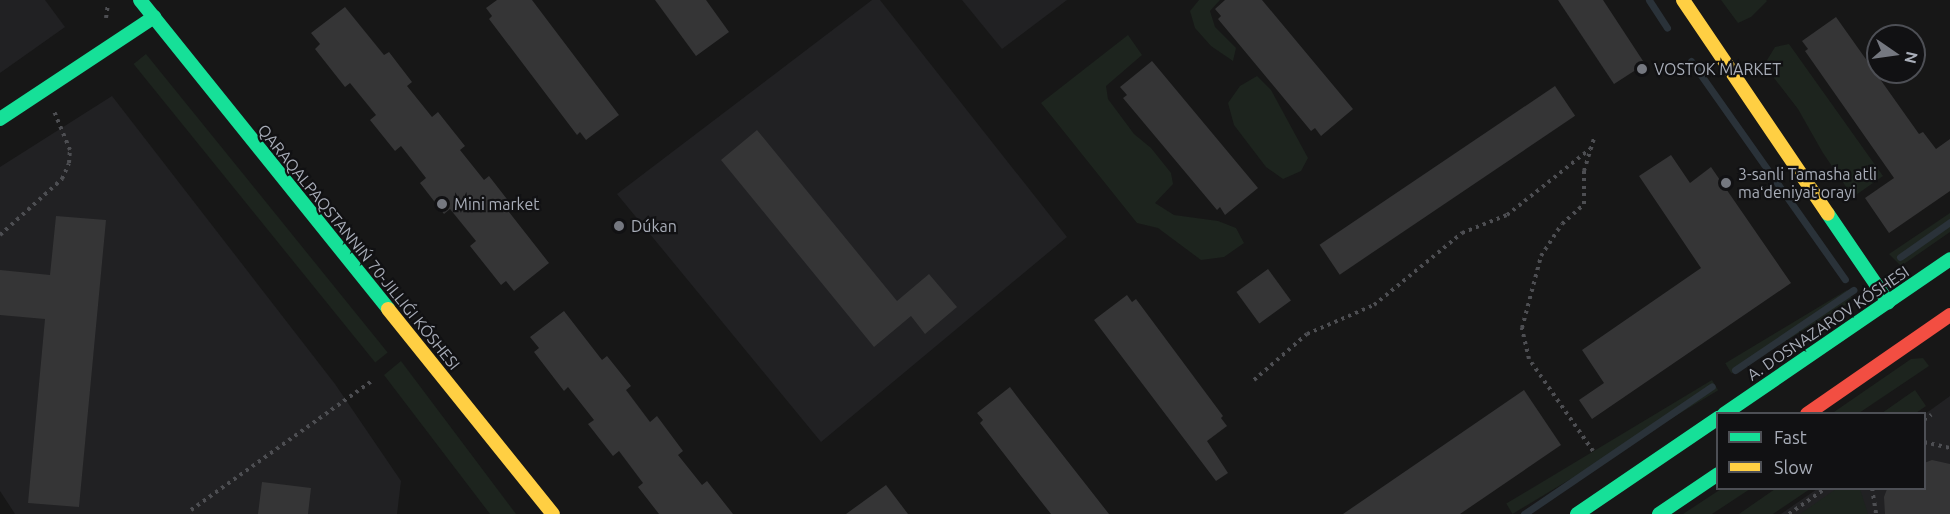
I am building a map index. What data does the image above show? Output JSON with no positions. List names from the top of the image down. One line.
{"streets":{"street":["A. DOSNAZAROV KÓSHESI"]},"places":["VOSTOK MARKET","3-sanli Tamasha atli maʻdeniyat orayi","Mini market","Dúkan"],"legend":["Fast","Slow"],"north":"right"}
